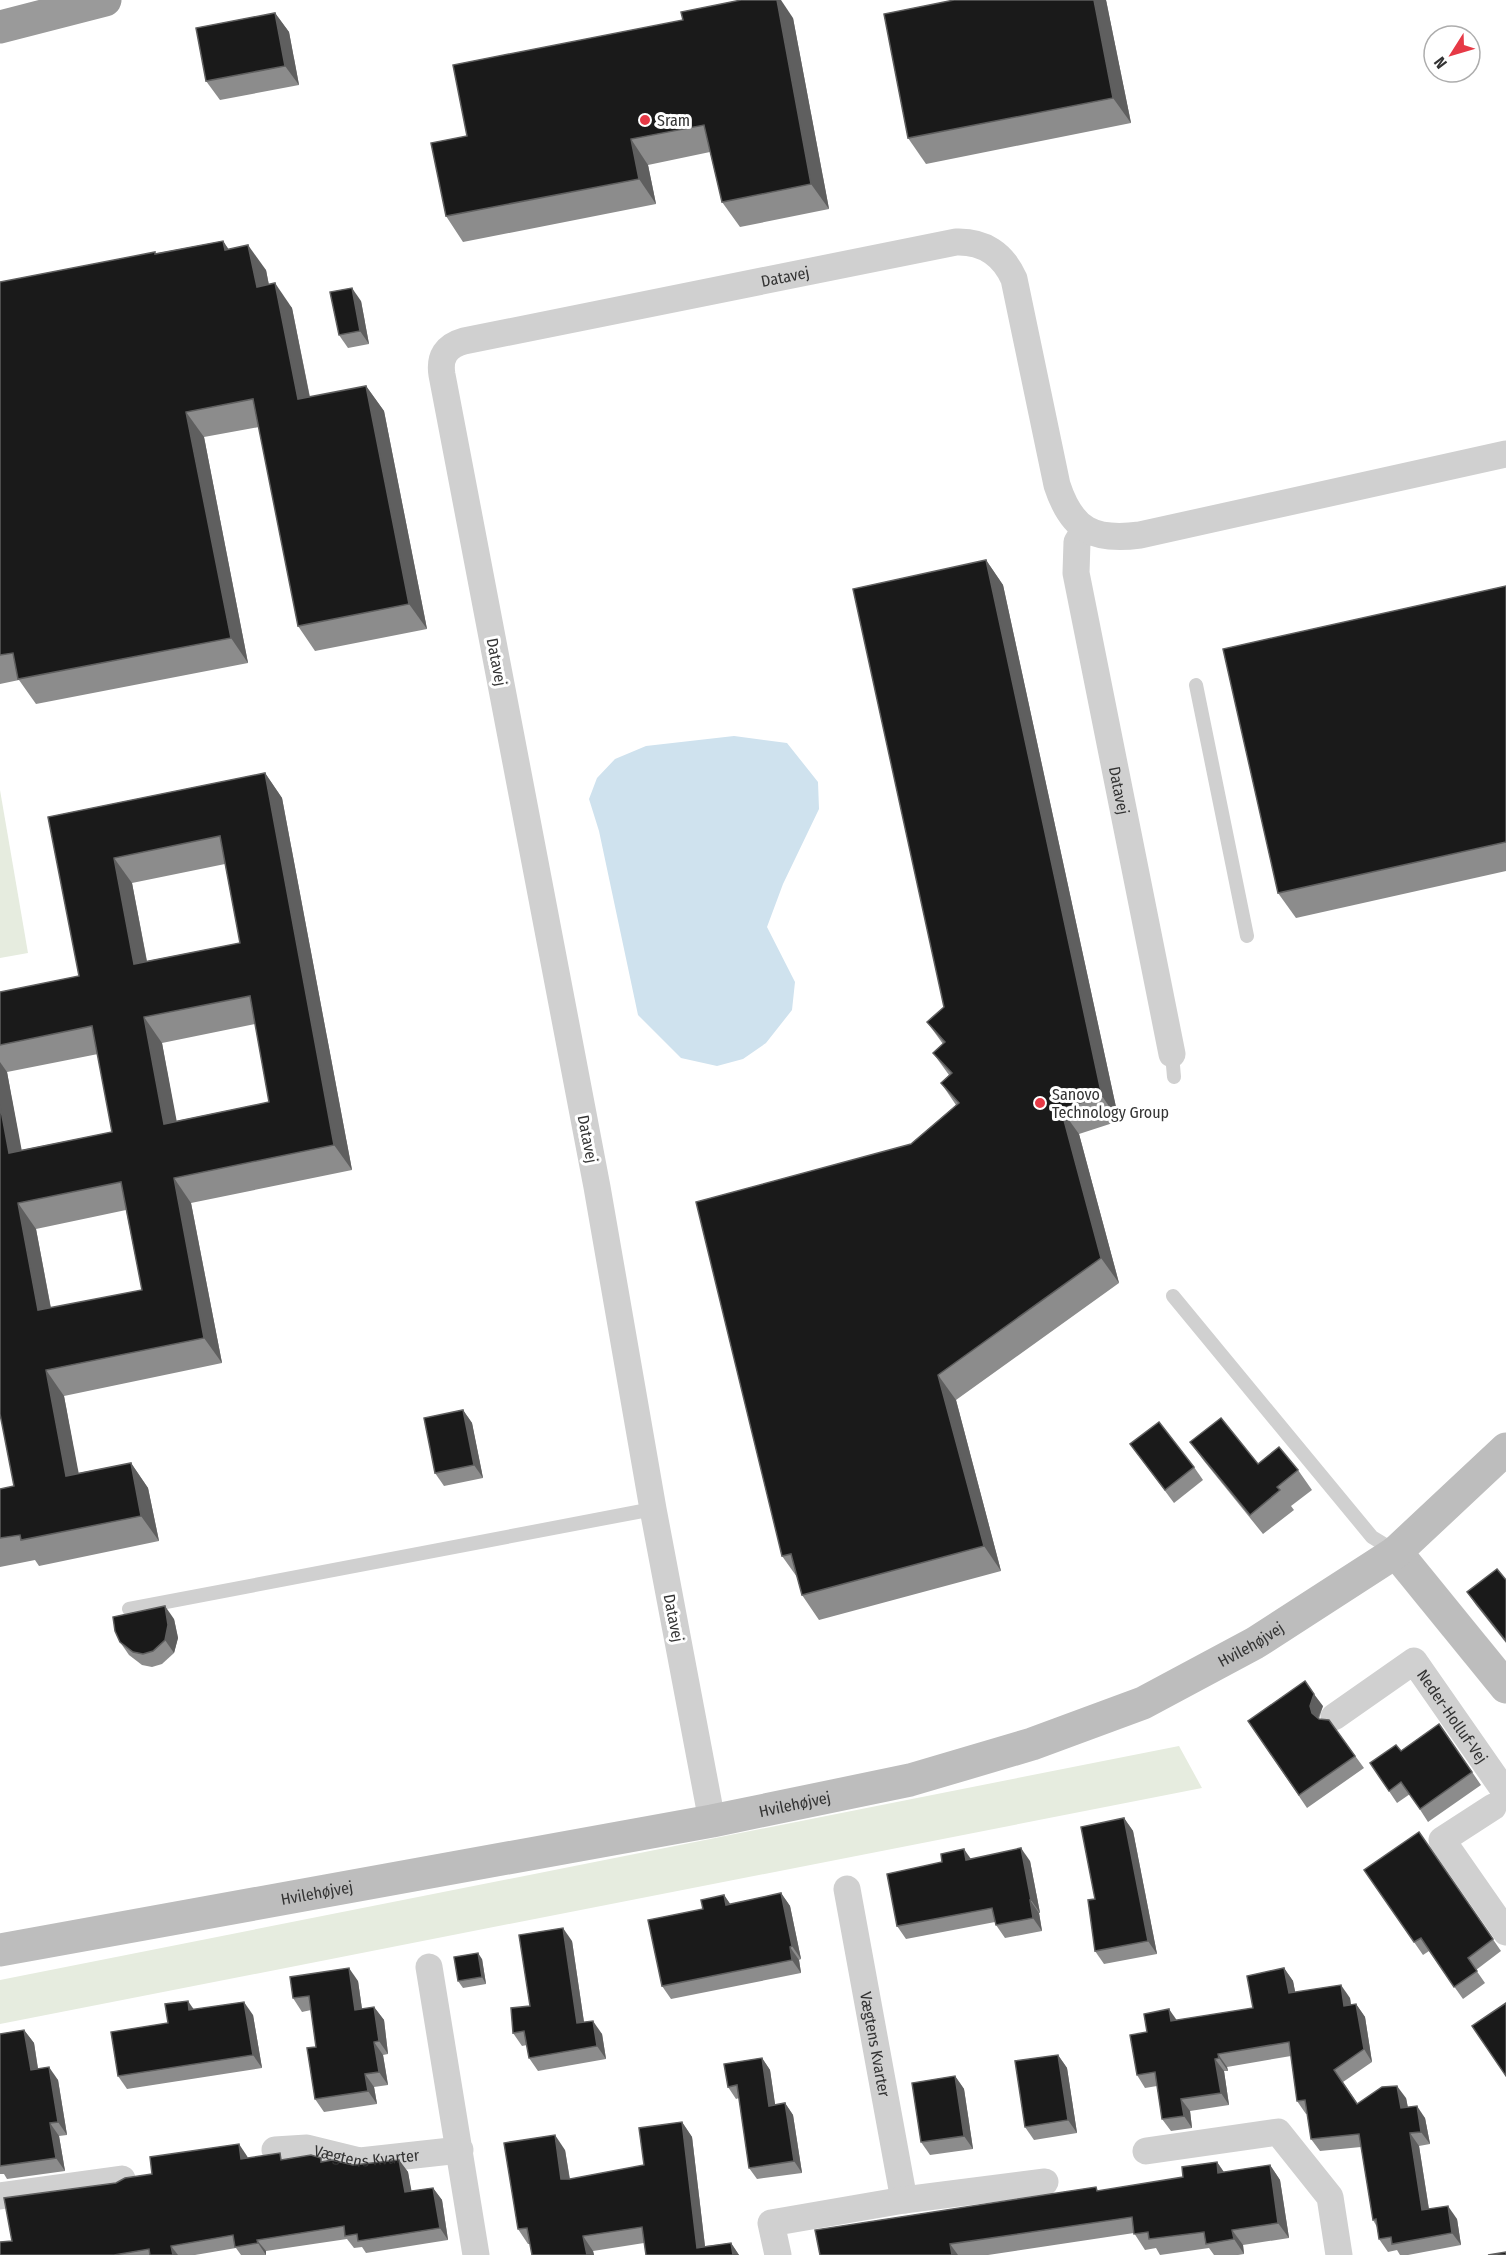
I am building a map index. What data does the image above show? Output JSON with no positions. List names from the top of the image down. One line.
{"streets":{"street":["Datavej","Hvilehøjvej","Neder-Holluf-Vej","Vægtens Kvarter"]},"crossings":[["Datavej","Hvilehøjvej"]],"places":["Sram","Sanovo Technology Group"],"north":"bottom left"}
